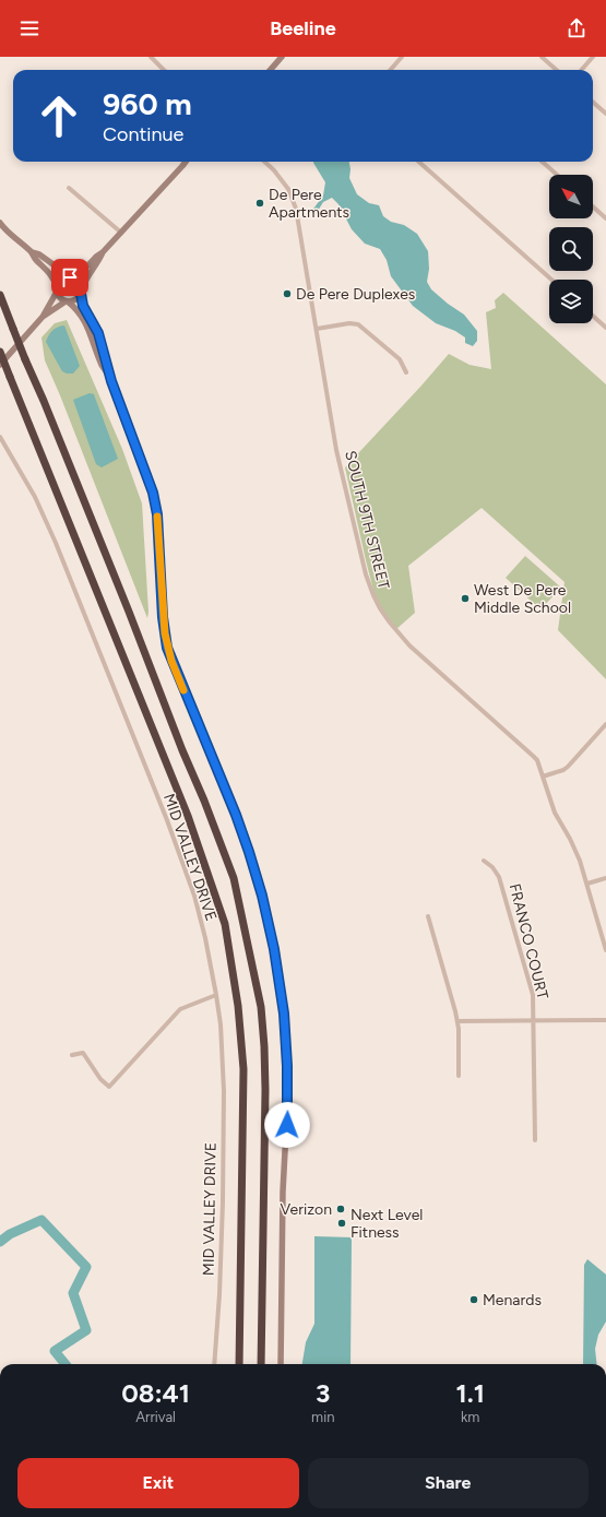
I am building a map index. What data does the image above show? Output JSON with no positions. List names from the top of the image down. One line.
{"streets":{"street":["SOUTH 9TH STREET","MID VALLEY DRIVE","FRANCO COURT"]},"places":["De Pere Apartments","De Pere Duplexes","West De Pere Middle School","Verizon","Next Level Fitness","Menards"],"north":"top left","page":{"header":"Beeline","turn":["960 m","Continue"],"eta":["08:41","Arrival","3","min","1.1","km"],"buttons":["Exit","Share"]}}
